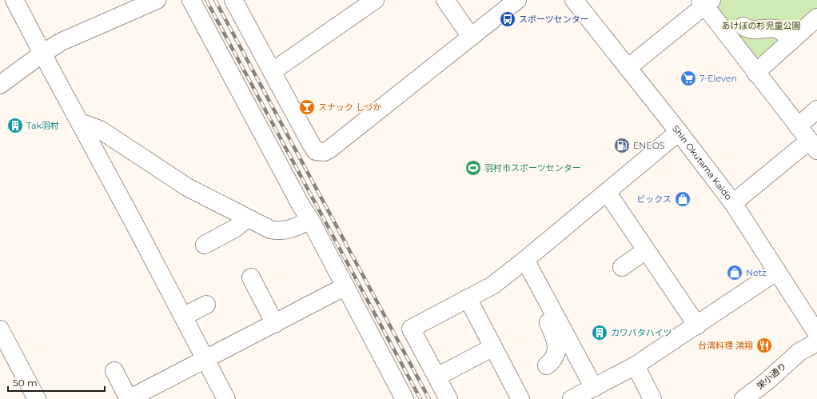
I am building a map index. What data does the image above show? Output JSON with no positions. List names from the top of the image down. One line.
{"streets":{"street":["Shin Okutama Kaido","栄小通り"]},"crossings":[["Shin Okutama Kaido","栄小通り"]],"parks":["あけぼの杉児童公園"],"places":{"bus stop":["スポーツセンター"],"supermarket":["7-Eleven"],"bar":["スナック しづか"],"building":["Tak羽村","カワバタハイツ"],"fuel station":["ENEOS"],"sports":["羽村市スポーツセンター"],"shop":["ビックス","Netz"],"restaurant":["台湾料理 鴻翔"]},"scale_bar":"50 m"}
